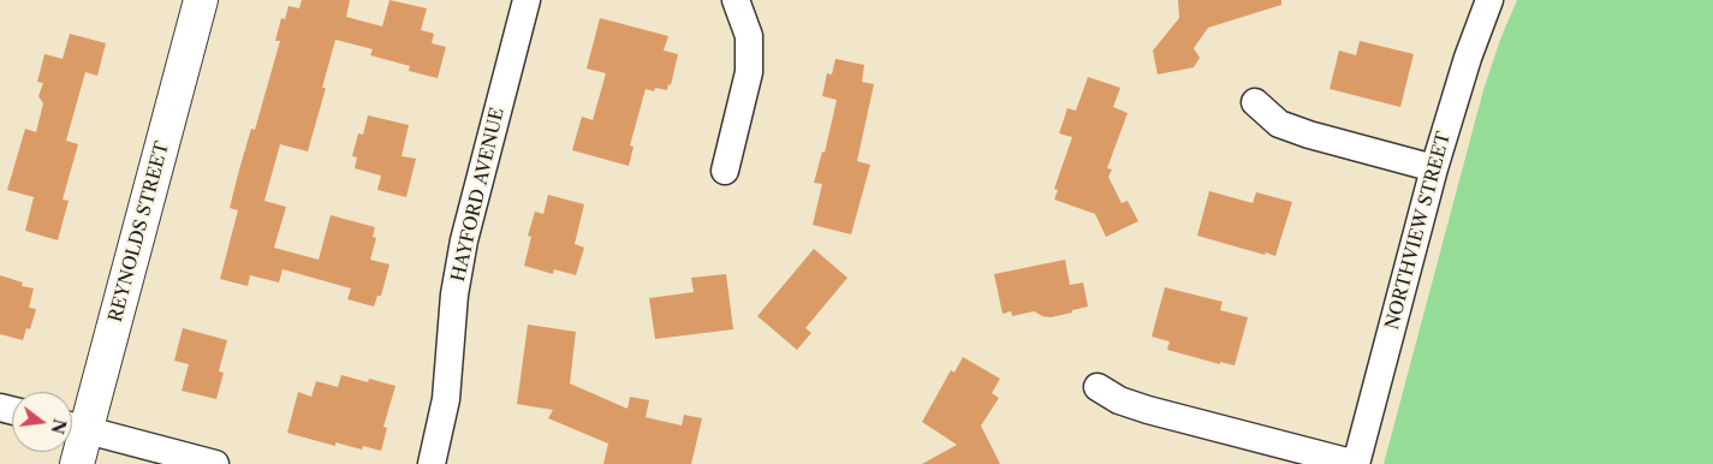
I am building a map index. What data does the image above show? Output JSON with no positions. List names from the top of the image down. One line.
{"streets":{"street":["HAYFORD AVENUE","NORTHVIEW STREET","REYNOLDS STREET"]},"north":"right"}
